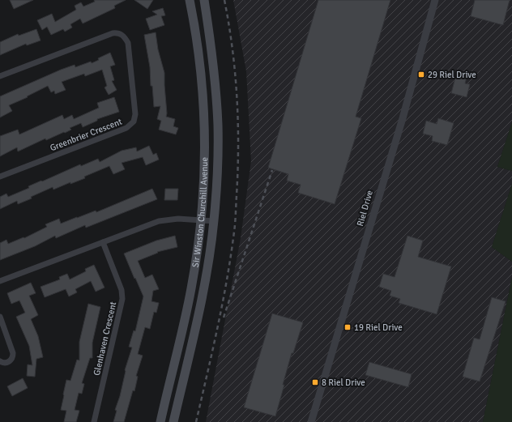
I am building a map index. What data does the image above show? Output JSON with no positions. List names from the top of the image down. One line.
{"streets":{"main road":["Sir Winston Churchill Avenue"],"street":["Greenbrier Crescent","Riel Drive","Glenhaven Crescent"]},"places":{"transit":["29 Riel Drive","19 Riel Drive","8 Riel Drive"]}}
